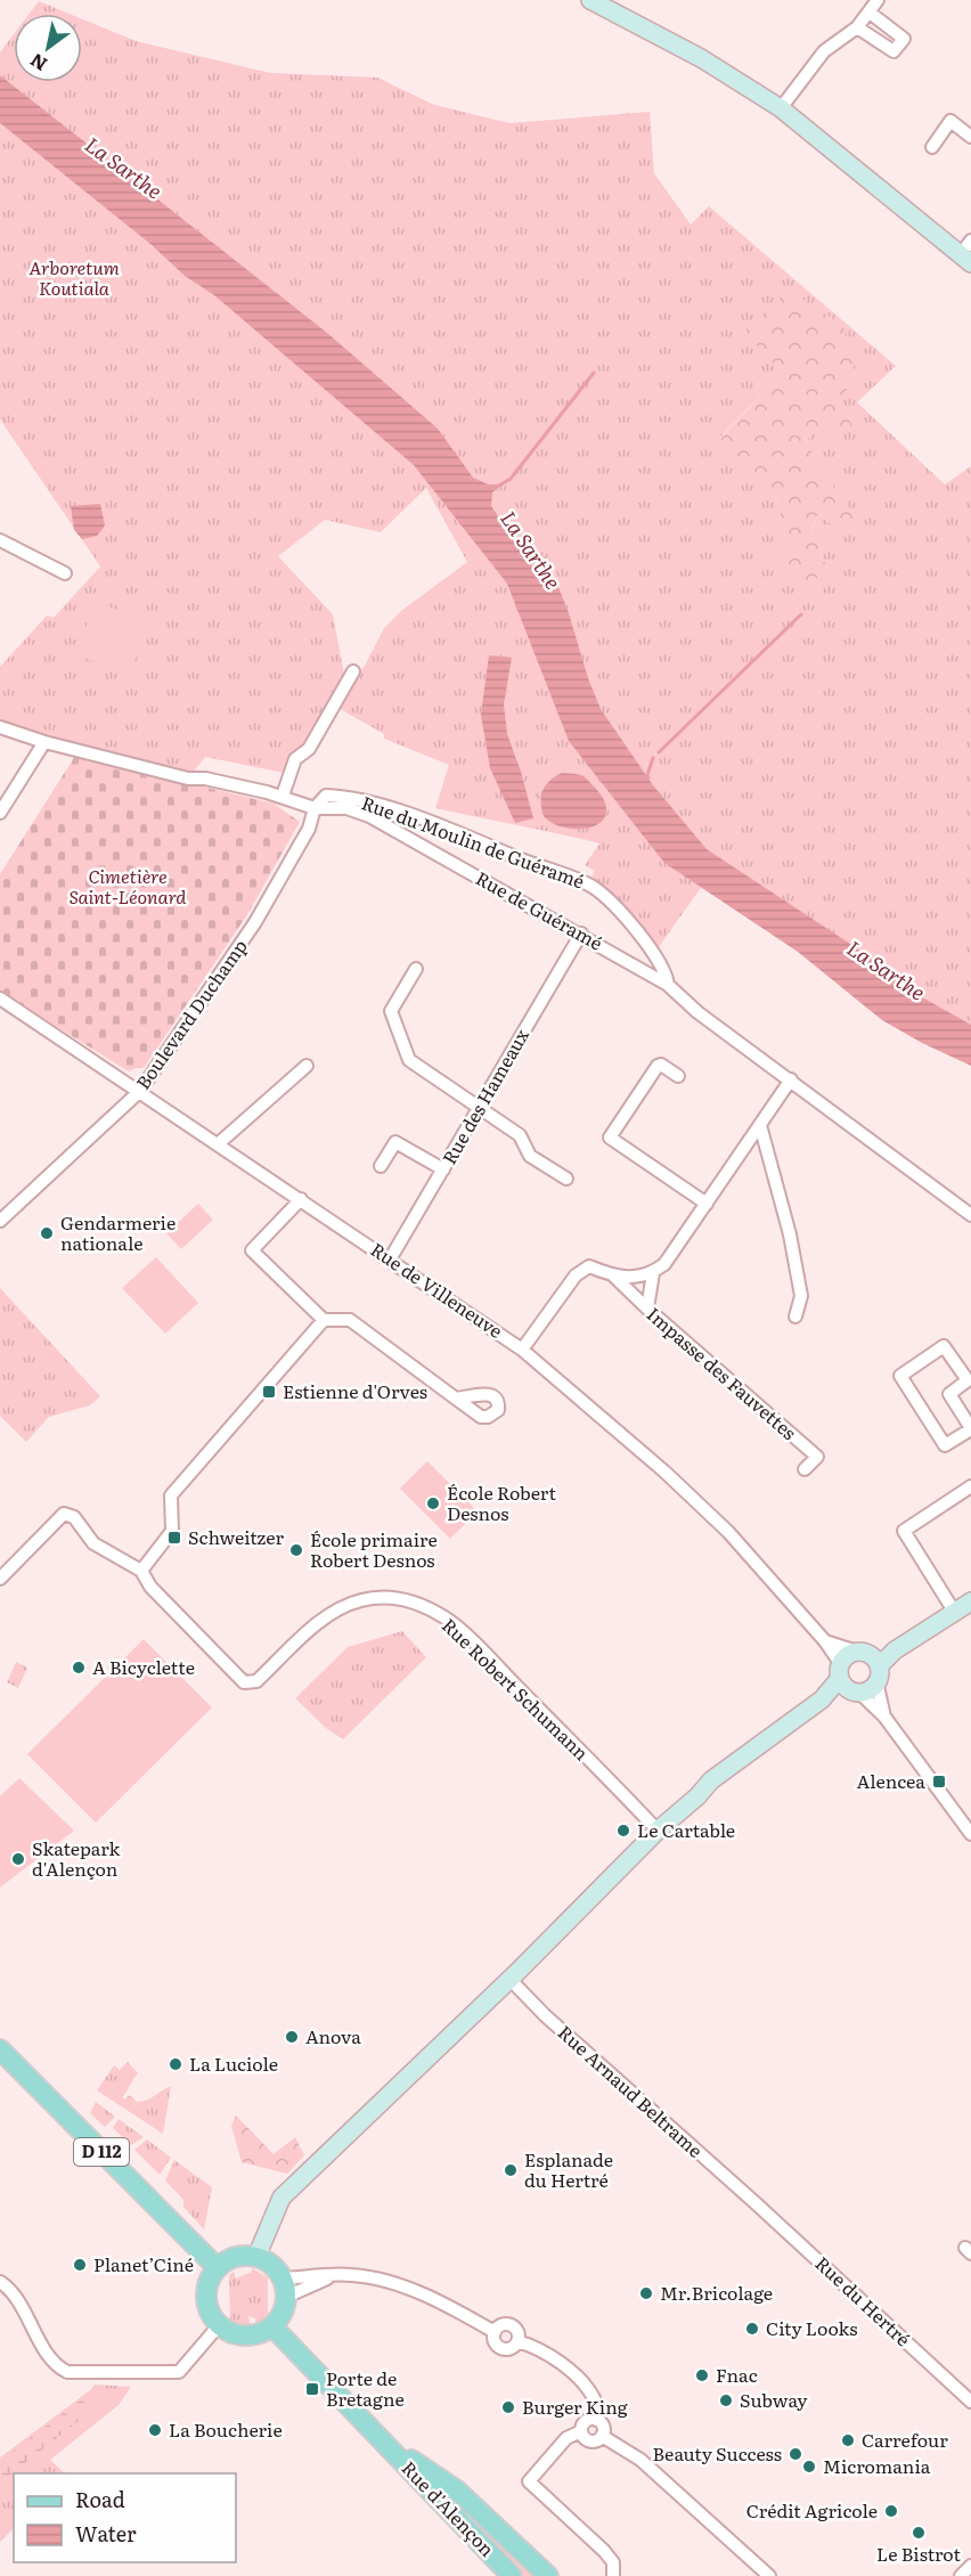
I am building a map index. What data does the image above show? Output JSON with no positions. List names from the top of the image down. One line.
{"streets":{"main road":["D 112","Rue d'Alençon"],"street":["Rue du Moulin de Guéramé","Rue de Guéramé","Boulevard Duchamp","Rue des Hameaux","Rue de Villeneuve","Impasse des Fauvettes","Rue Robert Schumann","Rue Arnaud Beltrame","Rue du Hertré"]},"crossings":[["Rue du Moulin de Guéramé","Rue de Guéramé"],["Rue du Moulin de Guéramé","Boulevard Duchamp"],["Rue de Guéramé","Boulevard Duchamp"],["Rue de Guéramé","Rue des Hameaux"],["Boulevard Duchamp","Rue de Villeneuve"],["Rue des Hameaux","Rue de Villeneuve"],["Rue Arnaud Beltrame","Rue du Hertré"],["D 112","Rue d'Alençon"]],"water":["La Sarthe"],"parks":["Arboretum Koutiala","Cimetière Saint-Léonard"],"places":{"other":["Gendarmerie nationale","École Robert Desnos","École primaire Robert Desnos","A Bicyclette","Le Cartable","Skatepark d'Alençon","Anova","La Luciole","Esplanade du Hertré","Planet’Ciné","Mr.Bricolage","City Looks","Fnac","Subway","Burger King","La Boucherie","Carrefour","Beauty Success","Micromania","Crédit Agricole","Le Bistrot"],"transit":["Estienne d'Orves","Schweitzer","Alencea","Porte de Bretagne"]},"legend":["Road","Water"],"north":"bottom left"}
